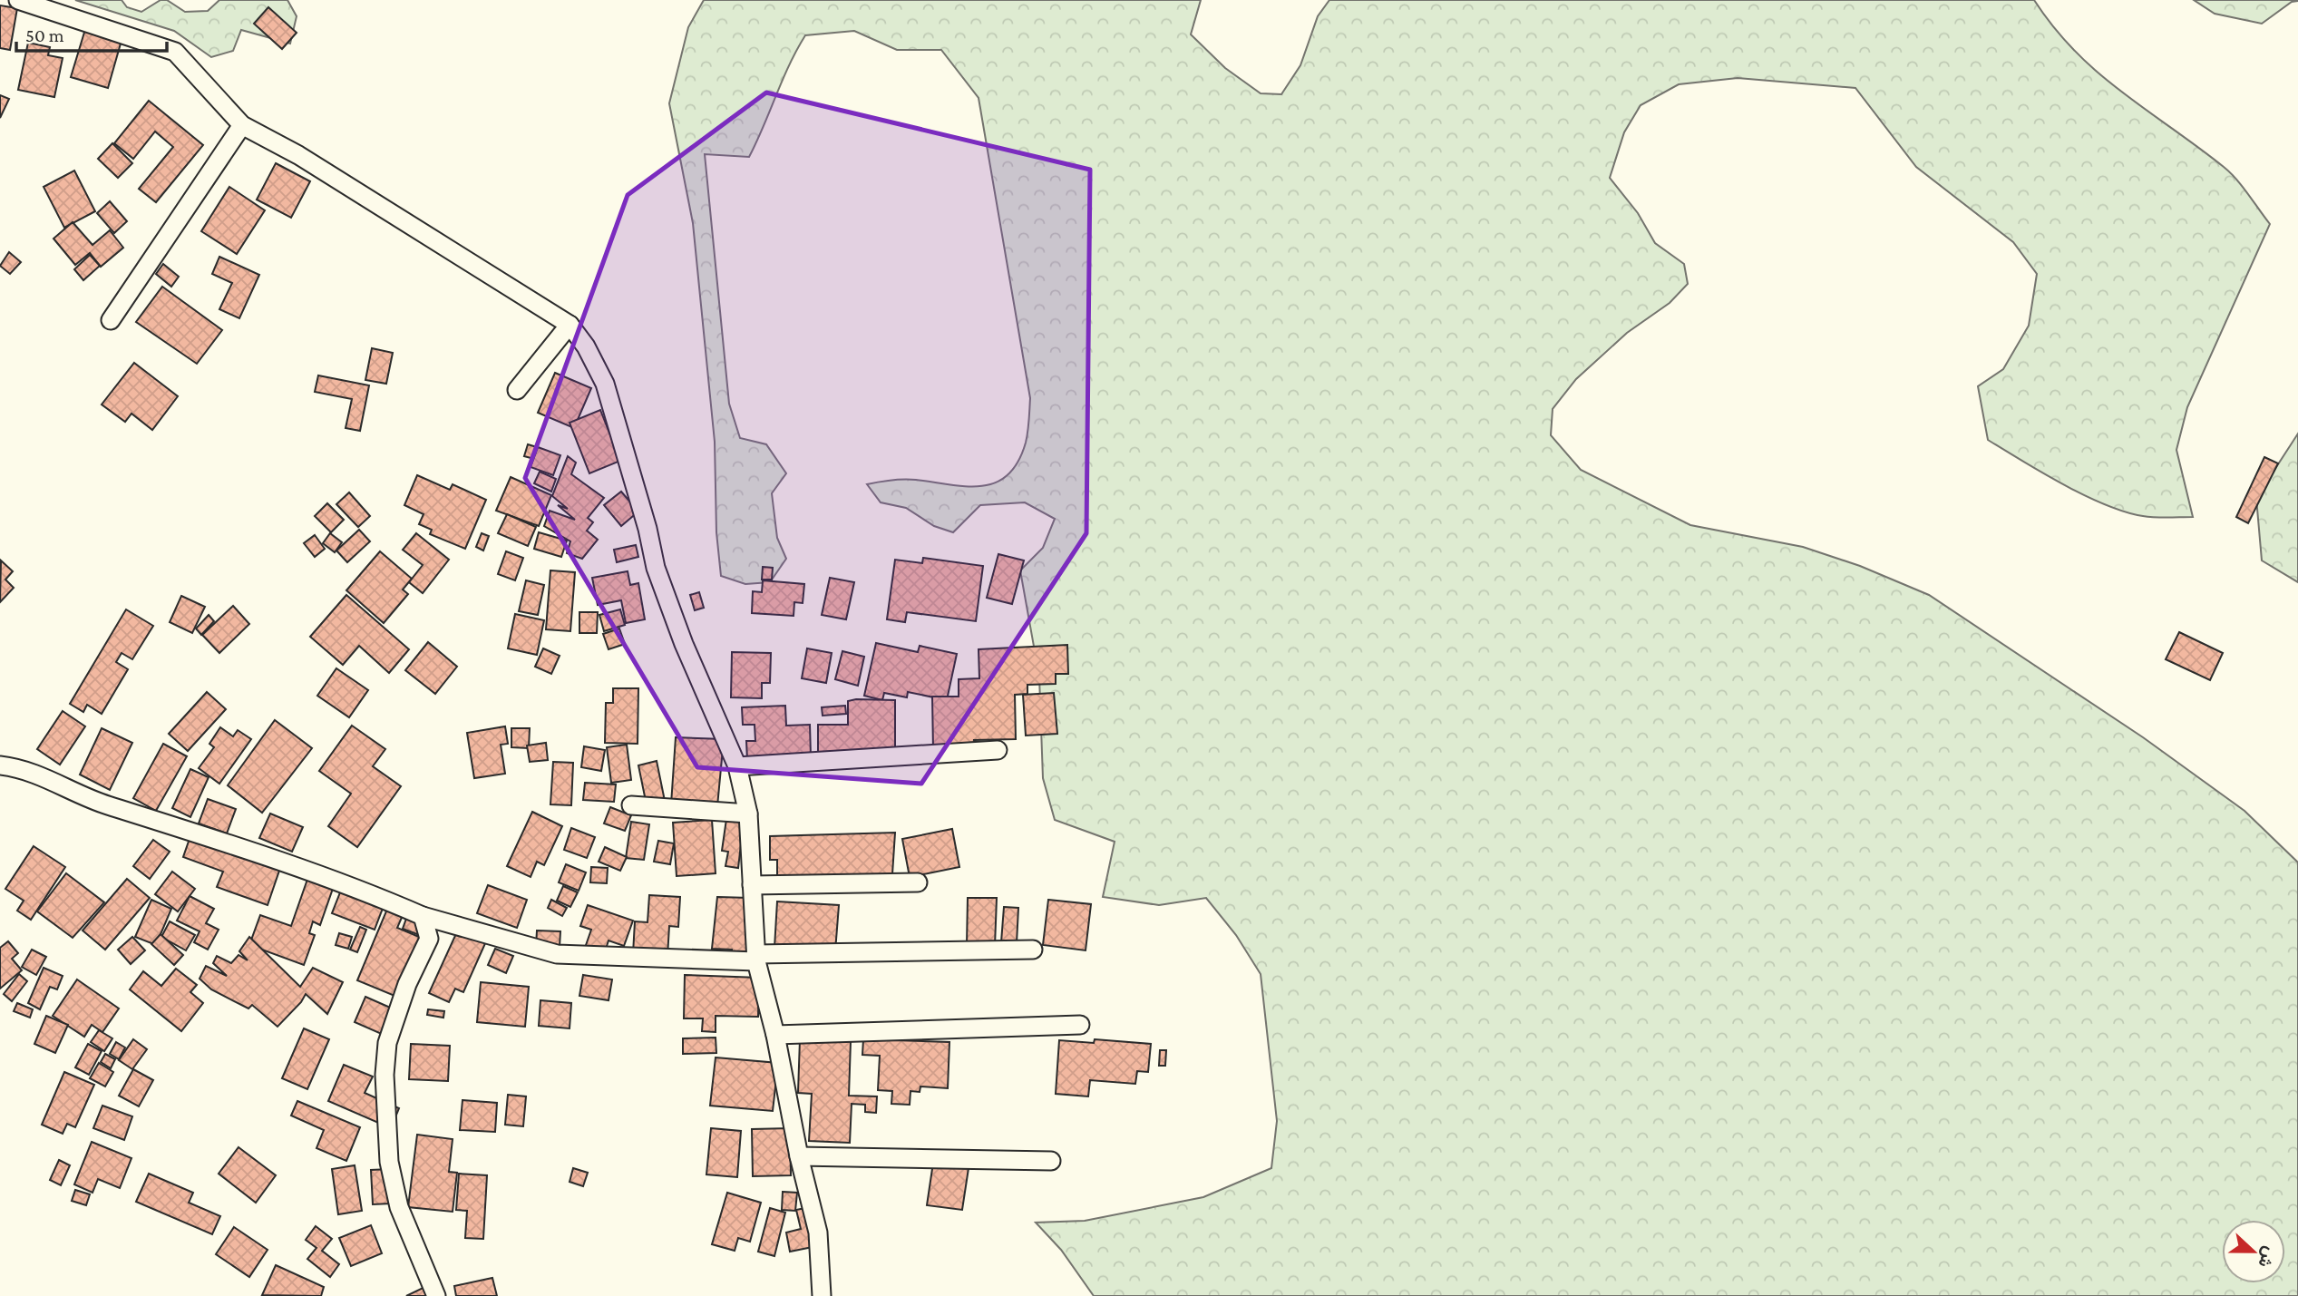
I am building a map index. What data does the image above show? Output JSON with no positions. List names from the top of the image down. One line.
{"scale_bar":"50 m","north":"right"}
